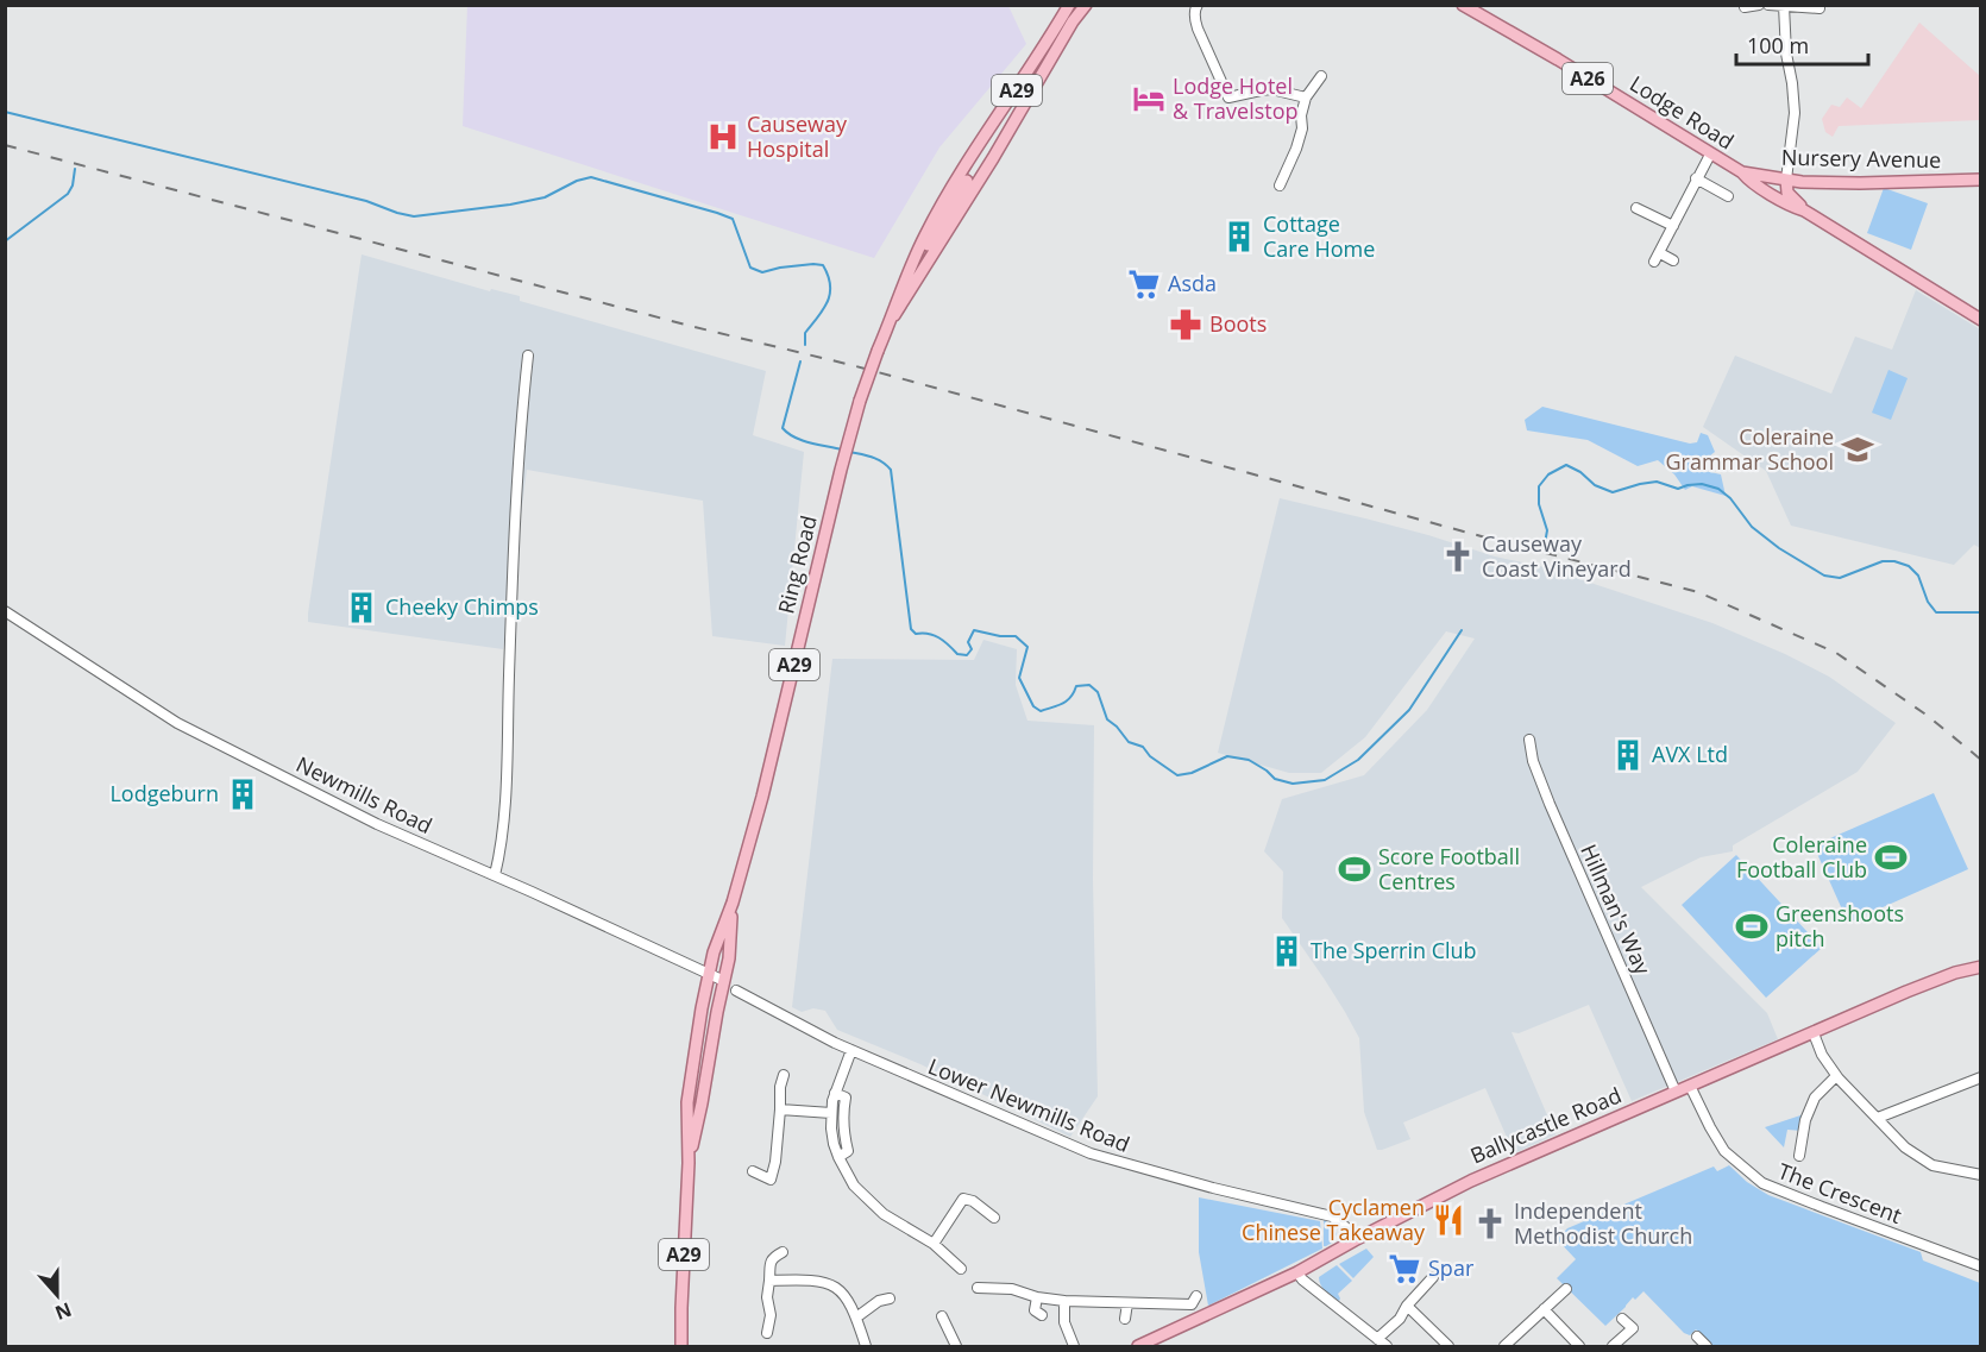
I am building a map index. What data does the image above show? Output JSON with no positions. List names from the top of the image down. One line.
{"streets":{"main road":["A26","A29","Lodge Road","Nursery Avenue","Ring Road","Ballycastle Road"],"street":["Newmills Road","Hillman's Way","Lower Newmills Road","The Crescent"]},"crossings":[["Lodge Road","Nursery Avenue"],["Ring Road","Newmills Road"],["Hillman's Way","Ballycastle Road"],["Lower Newmills Road","Ballycastle Road"],["Ballycastle Road","The Crescent"]],"places":{"hotel":["Lodge Hotel & Travelstop"],"hospital":["Causeway Hospital"],"building":["Cottage Care Home","Cheeky Chimps","AVX Ltd","Lodgeburn","The Sperrin Club"],"supermarket":["Asda","Spar"],"pharmacy":["Boots"],"school or university":["Coleraine Grammar School"],"church":["Causeway Coast Vineyard","Independent Methodist Church"],"sports":["Coleraine Football Club","Score Football Centres","Greenshoots pitch"],"restaurant":["Cyclamen Chinese Takeaway"]},"scale_bar":"100 m","north":"bottom"}
